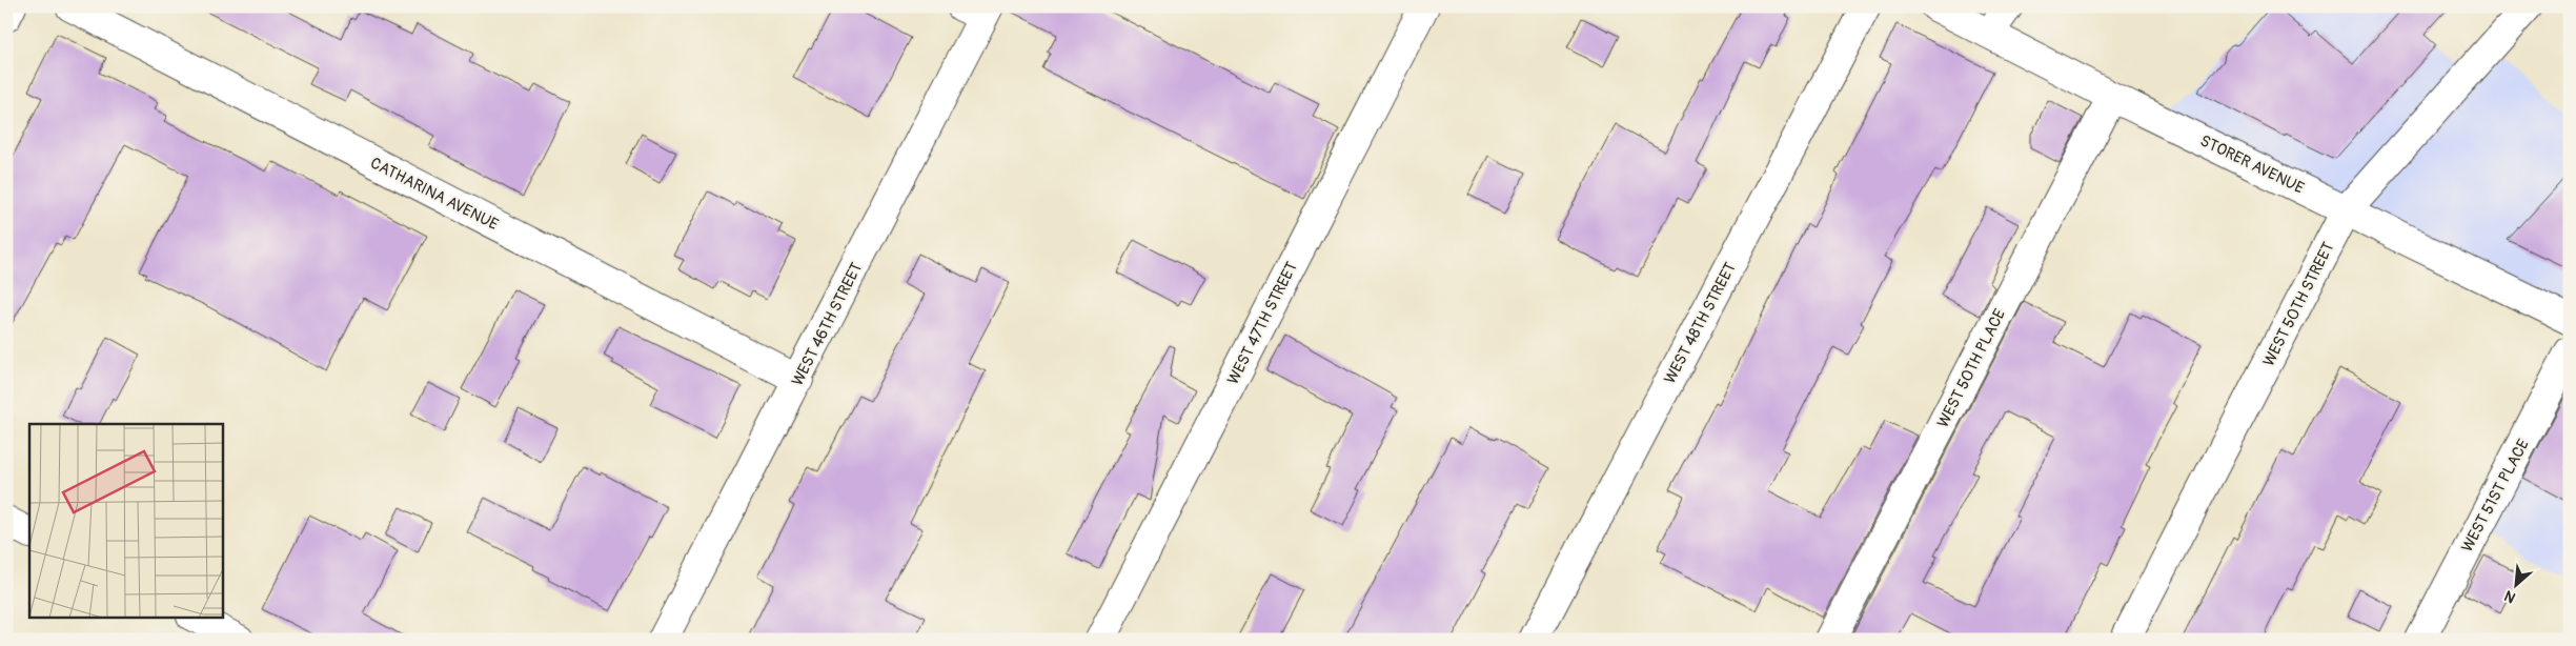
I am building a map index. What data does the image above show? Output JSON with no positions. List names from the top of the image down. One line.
{"streets":{"street":["STORER AVENUE","CATHARINA AVENUE","WEST 50TH STREET","WEST 47TH STREET","WEST 48TH STREET","WEST 46TH STREET","WEST 50TH PLACE","WEST 51ST PLACE"]},"crossings":[["STORER AVENUE","WEST 50TH STREET"],["STORER AVENUE","WEST 50TH PLACE"],["CATHARINA AVENUE","WEST 46TH STREET"]],"north":"bottom left"}
